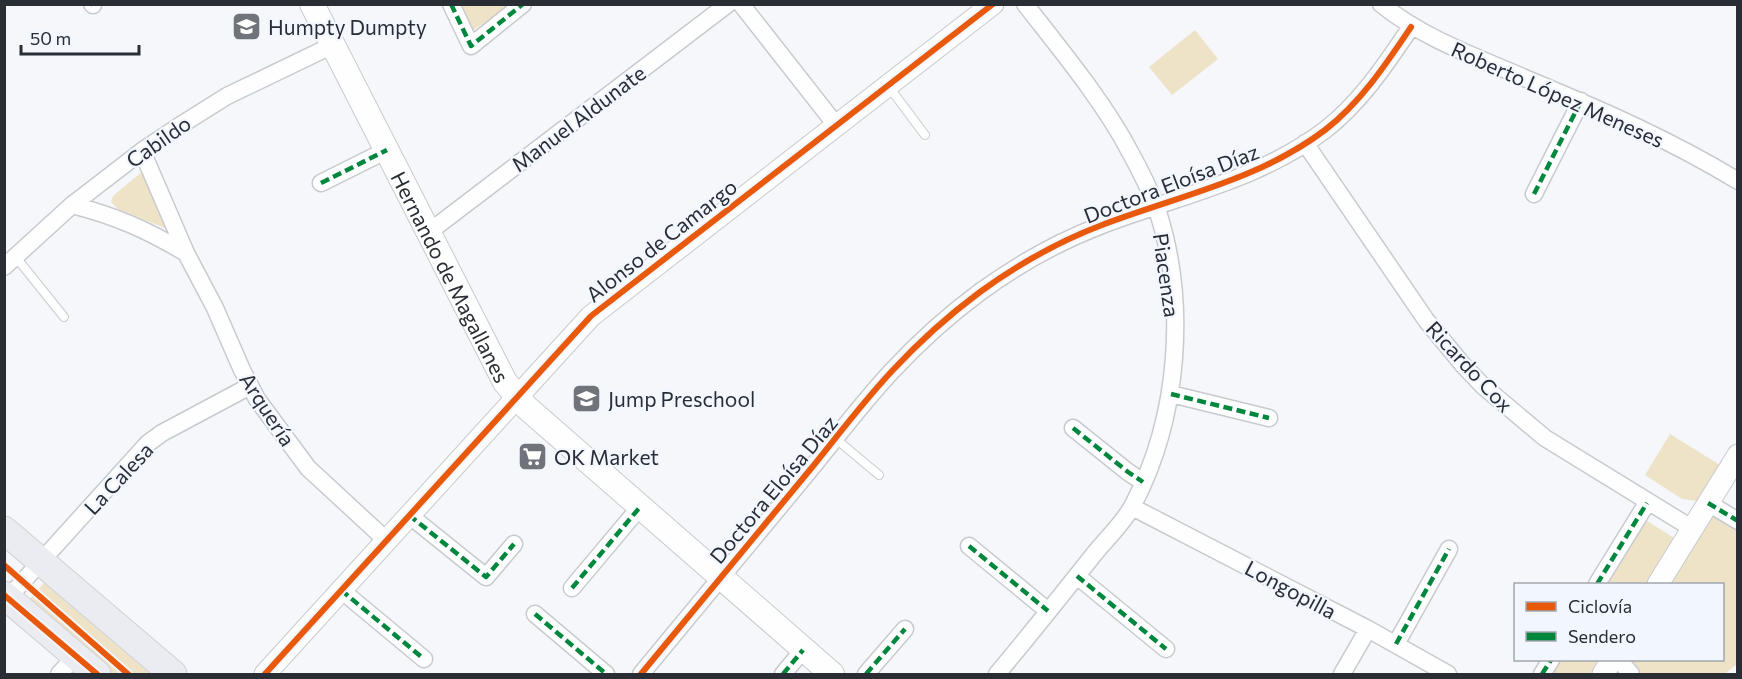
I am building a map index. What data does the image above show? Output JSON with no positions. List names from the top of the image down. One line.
{"streets":{"main road":["Hernando de Magallanes"],"street":["Roberto López Meneses","Manuel Aldunate","Cabildo","Doctora Eloísa Díaz","Alonso de Camargo","Piacenza","Ricardo Cox","Arquería","La Calesa","Longopilla"]},"crossings":[["Roberto López Meneses","Doctora Eloísa Díaz"],["Manuel Aldunate","Hernando de Magallanes"],["Cabildo","Hernando de Magallanes"],["Cabildo","Arquería"],["Doctora Eloísa Díaz","Piacenza"],["Doctora Eloísa Díaz","Hernando de Magallanes"],["Doctora Eloísa Díaz","Ricardo Cox"],["Alonso de Camargo","Hernando de Magallanes"],["Alonso de Camargo","Arquería"],["Piacenza","Longopilla"],["Arquería","La Calesa"]],"places":{"school or university":["Humpty Dumpty","Jump Preschool"],"supermarket":["OK Market"]},"legend":["Ciclovía","Sendero"],"scale_bar":"50 m"}
